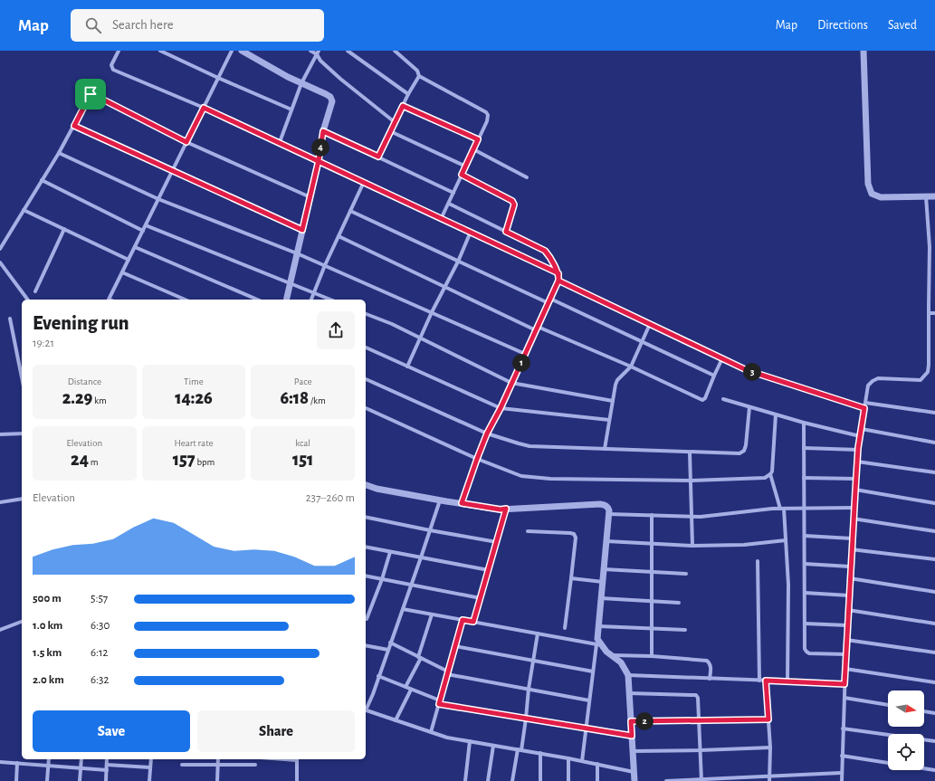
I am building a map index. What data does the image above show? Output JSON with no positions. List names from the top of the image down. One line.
{"north":"right","page":{"header":"Map","search":"Search here","nav":["Map","Directions","Saved"],"pins":["4","1","3","2"],"heading":["Evening run","19:21"],"stats":[["Distance","2.29 km"],["Time","14:26"],["Pace","6:18 /km"],["Elevation","24 m"],["Heart rate","157 bpm"],["kcal","151"]],"chart":["Elevation","237–260 m"],"list":[{"name":"500 m","note":"5:57"},{"name":"1.0 km","note":"6:30"},{"name":"1.5 km","note":"6:12"},{"name":"2.0 km","note":"6:32"}],"buttons":["Save","Share"]}}
